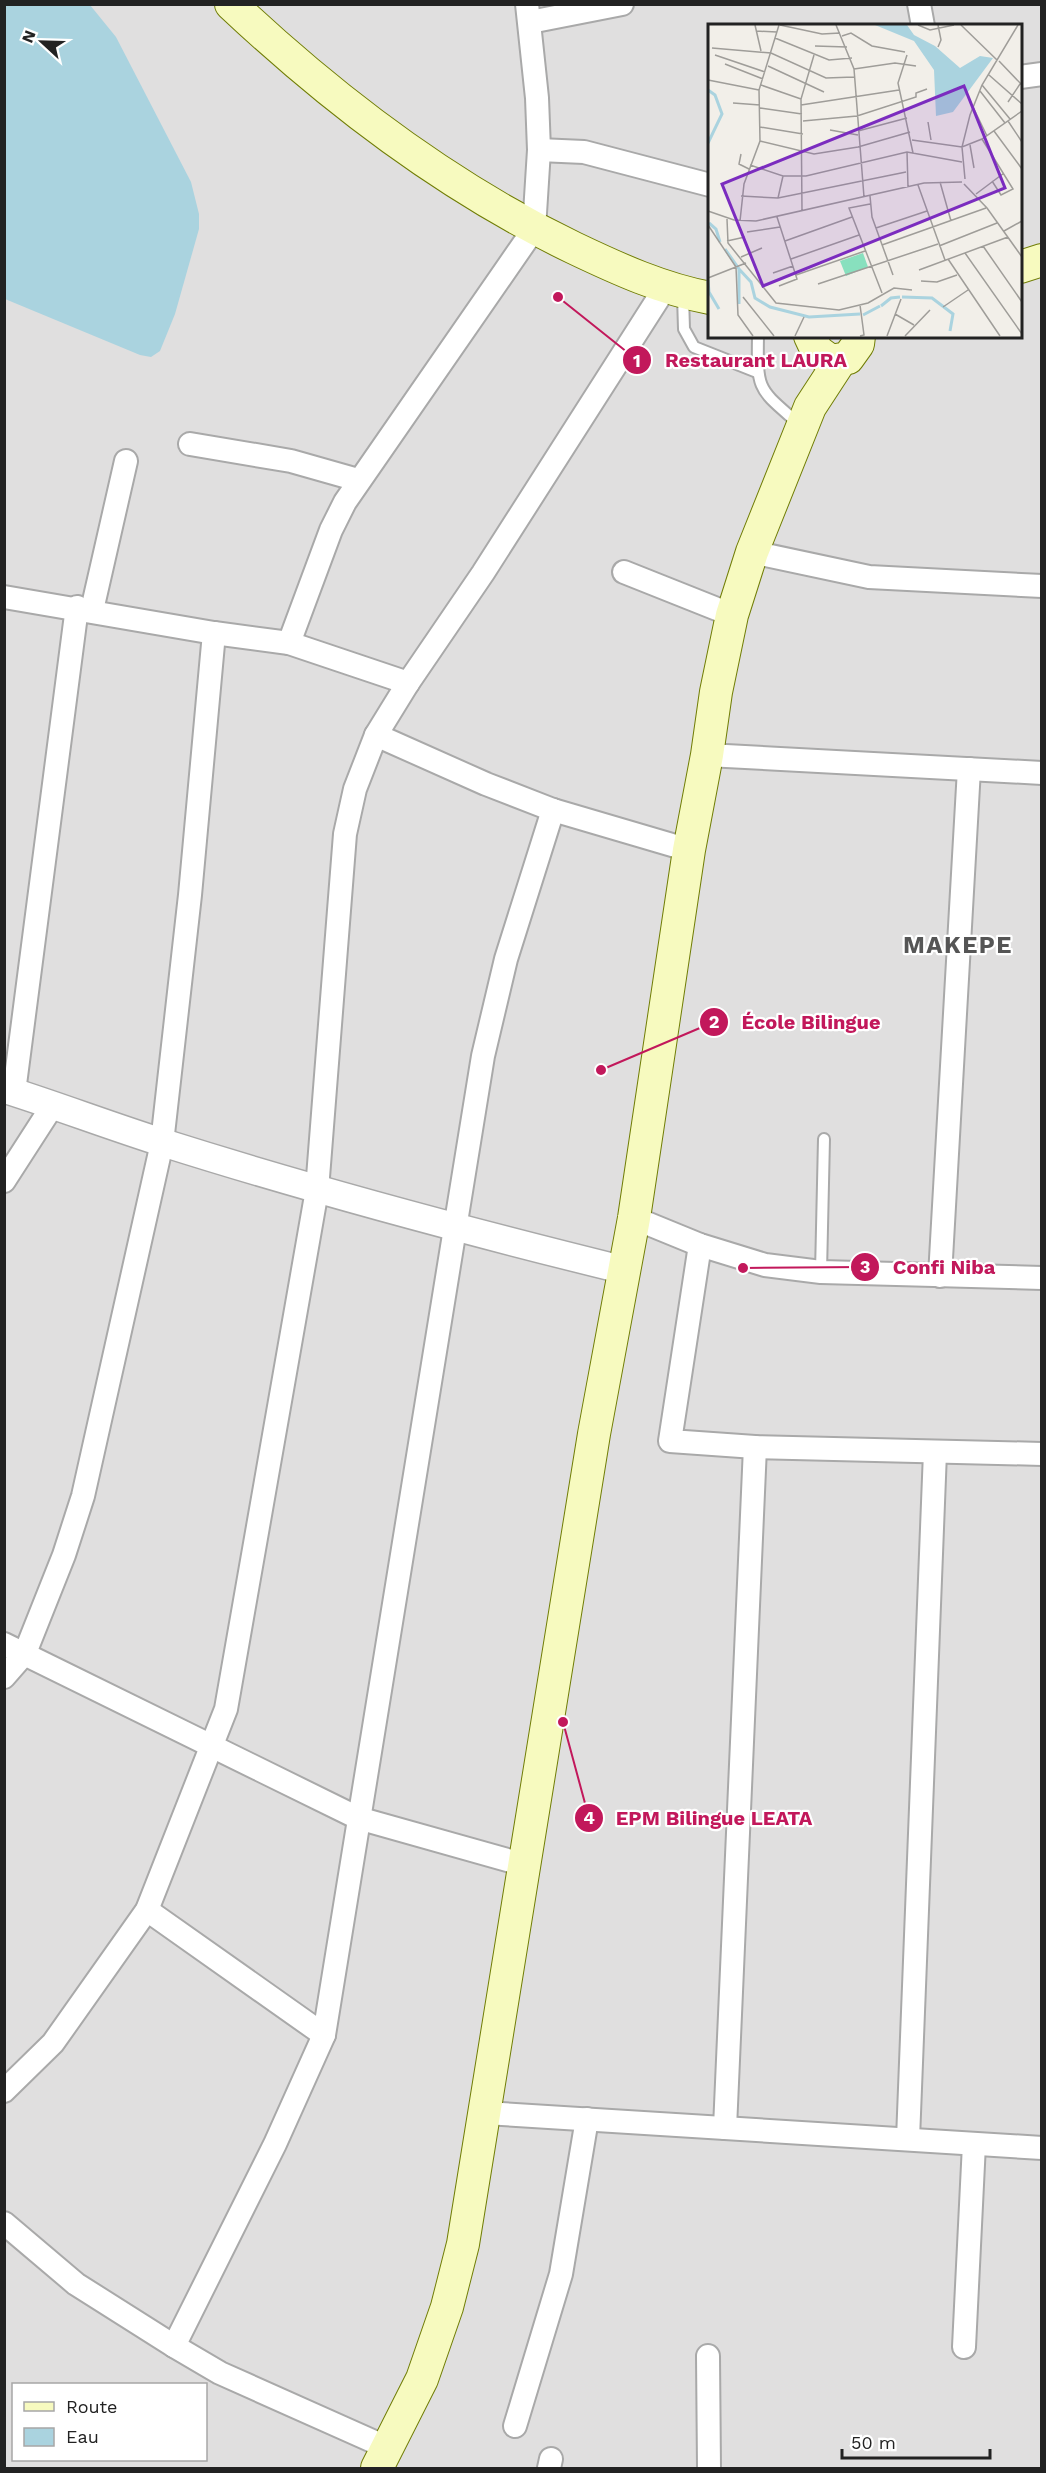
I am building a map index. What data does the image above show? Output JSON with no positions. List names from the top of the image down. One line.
{"districts":["MAKEPE"],"places":["Restaurant LAURA","École Bilingue","Confi Niba","EPM Bilingue LEATA"],"legend":["Route","Eau"],"scale_bar":"50 m","north":"left"}
